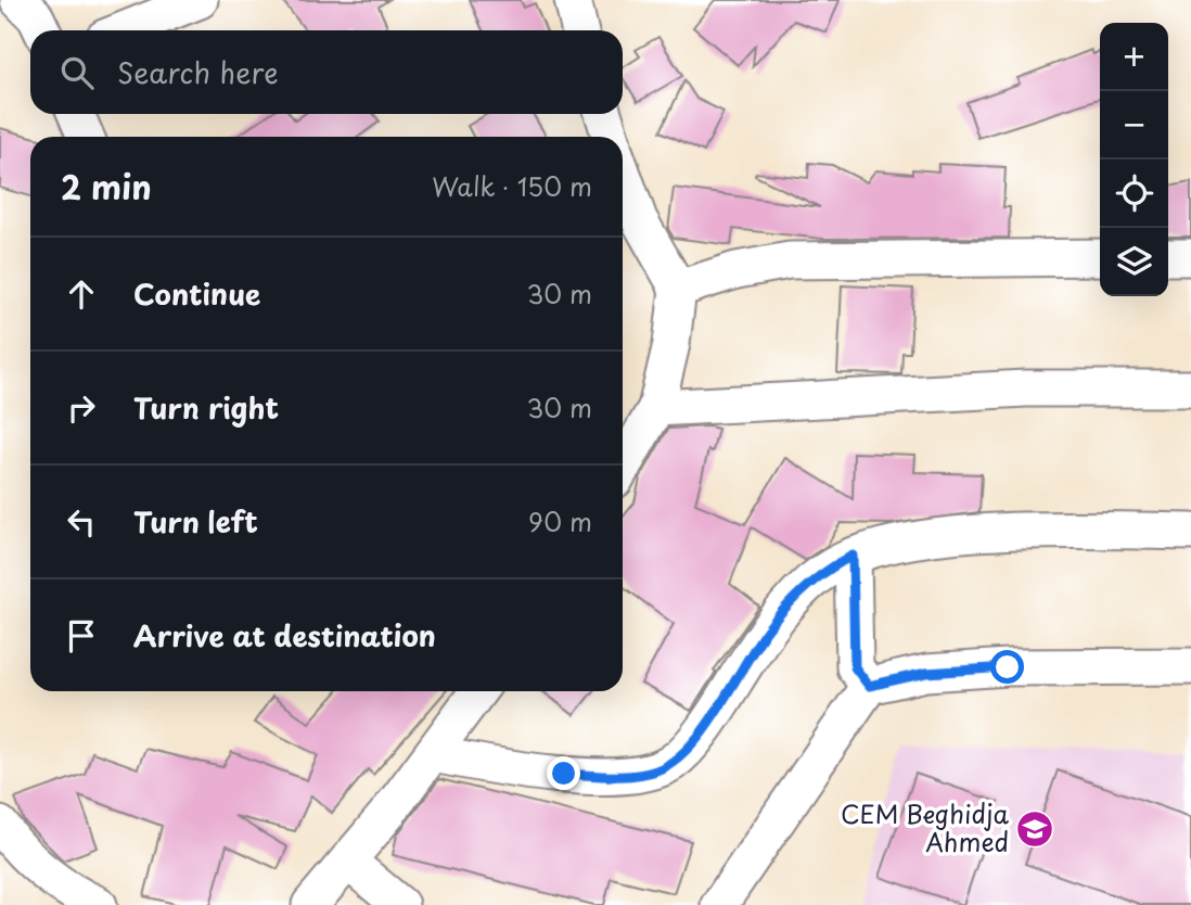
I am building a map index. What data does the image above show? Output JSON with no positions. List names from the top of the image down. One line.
{"places":{"school or university":["CEM Beghidja Ahmed"]},"page":{"map_buttons":["+","−"],"search":"Search here","heading":["2 min","Walk · 150 m"],"list":[["Continue","30 m"],["Turn right","30 m"],["Turn left","90 m"],"Arrive at destination"]}}
